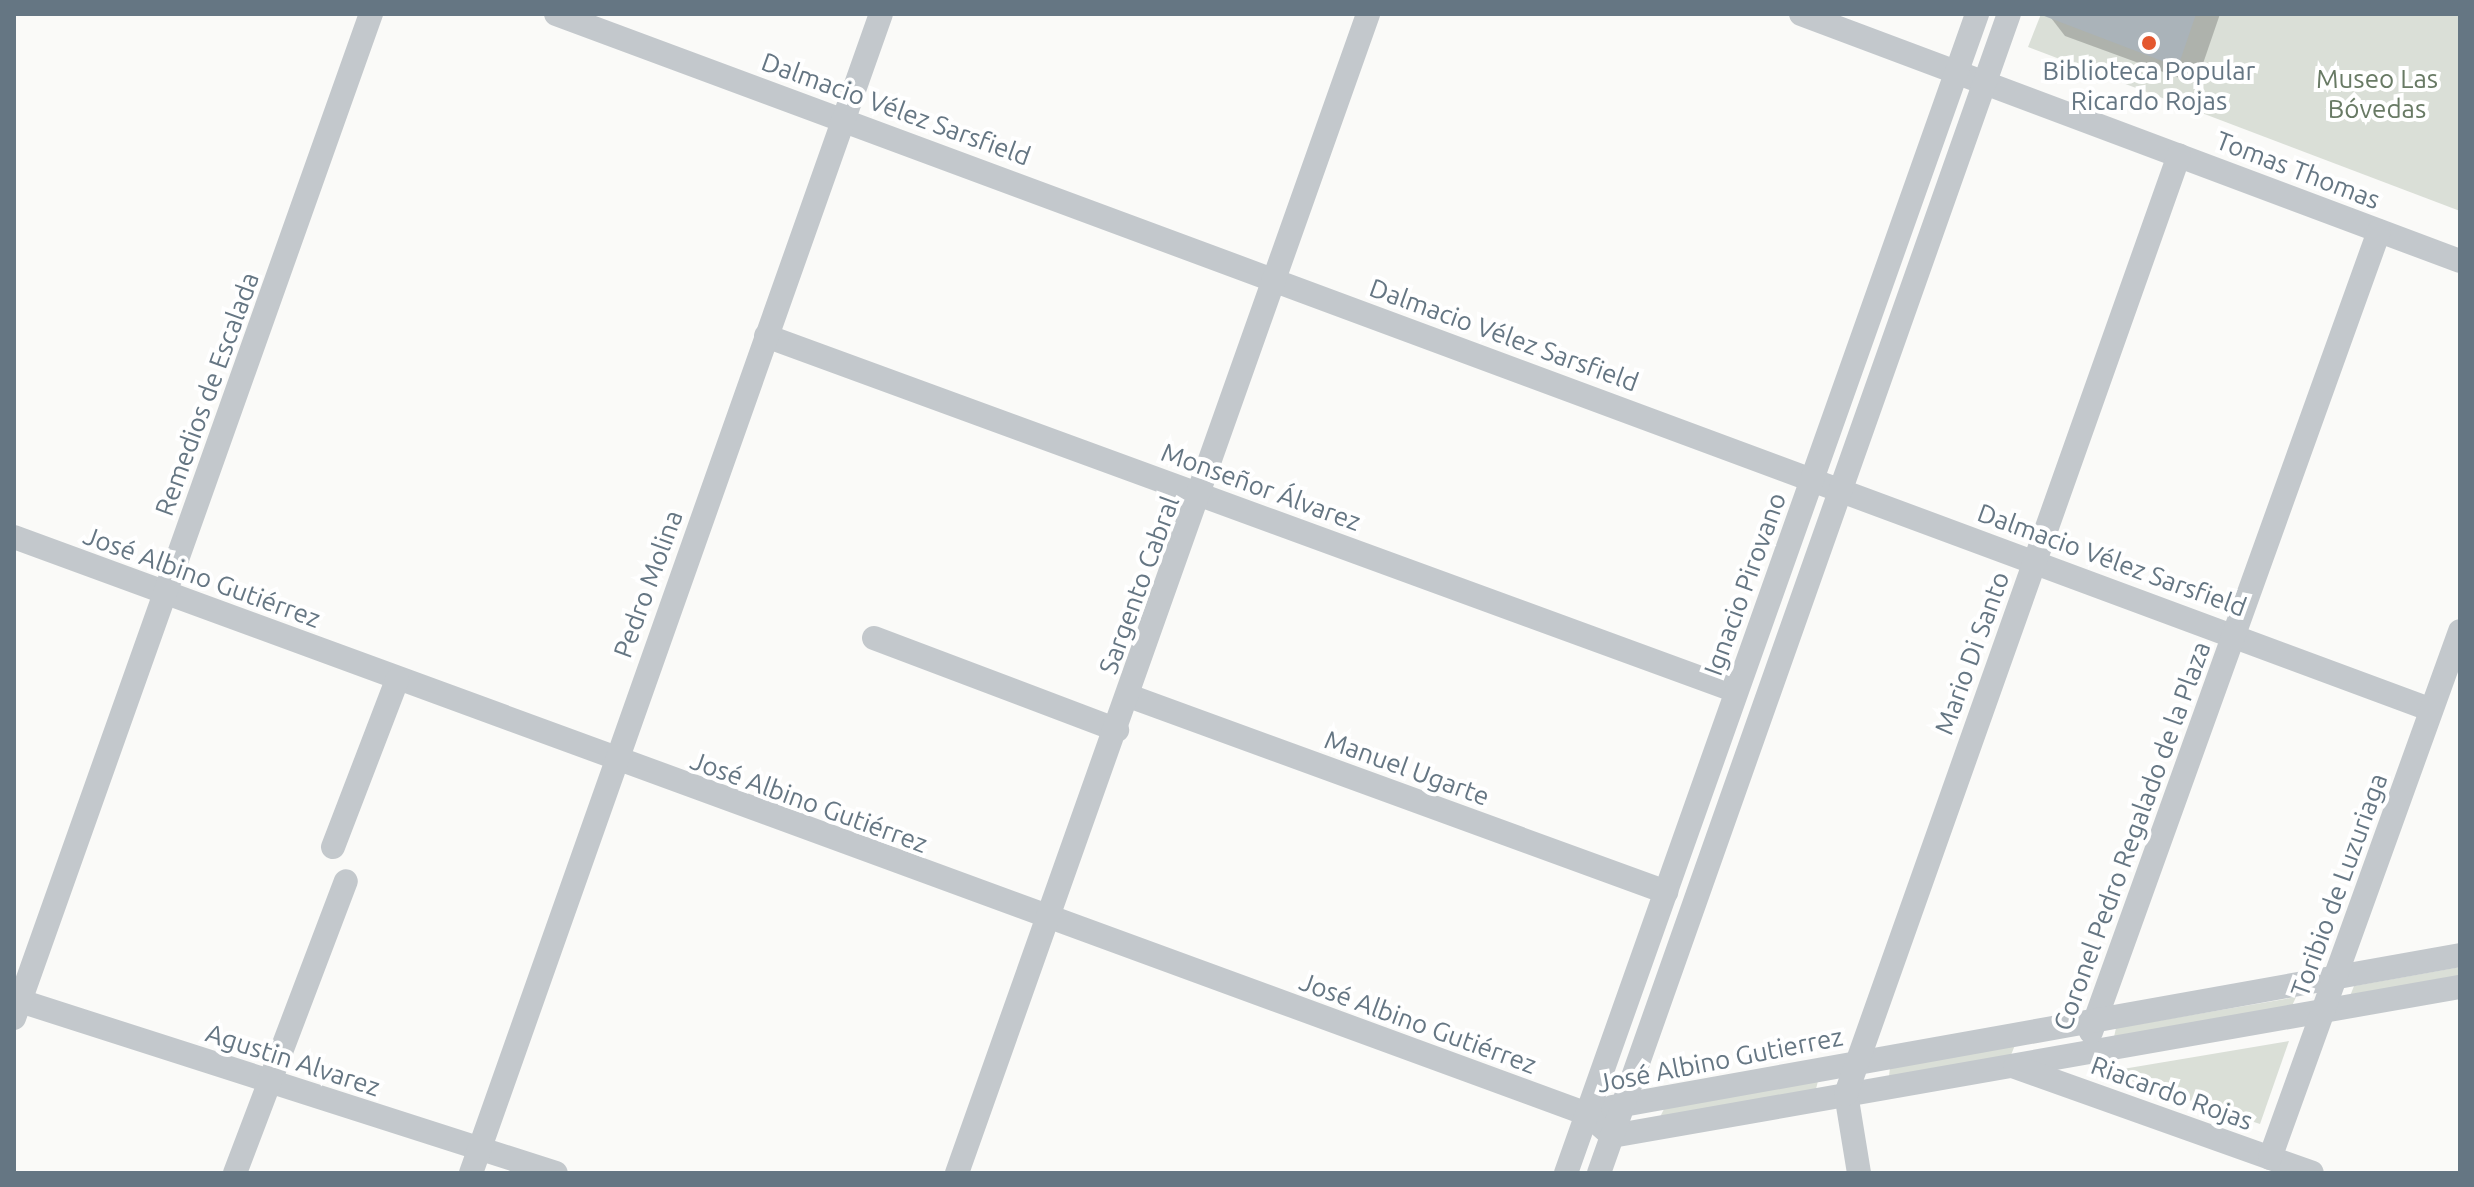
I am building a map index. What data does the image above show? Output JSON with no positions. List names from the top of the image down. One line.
{"streets":{"street":["Dalmacio Vélez Sarsfield","Tomas Thomas","Remedios de Escalada","Monseñor Álvarez","José Albino Gutiérrez","Pedro Molina","Ignacio Pirovano","Sargento Cabral","Mario Di Santo","Manuel Ugarte","Coronel Pedro Regalado de la Plaza","Toribio de Luzuriaga","Agustin Alvarez","José Albino Gutierrez","Riacardo Rojas"]},"crossings":[["Dalmacio Vélez Sarsfield","Pedro Molina"],["Dalmacio Vélez Sarsfield","Ignacio Pirovano"],["Dalmacio Vélez Sarsfield","Sargento Cabral"],["Dalmacio Vélez Sarsfield","Mario Di Santo"],["Dalmacio Vélez Sarsfield","Coronel Pedro Regalado de la Plaza"],["Dalmacio Vélez Sarsfield","Toribio de Luzuriaga"],["Tomas Thomas","Ignacio Pirovano"],["Tomas Thomas","Mario Di Santo"],["Tomas Thomas","Coronel Pedro Regalado de la Plaza"],["Remedios de Escalada","José Albino Gutiérrez"],["Remedios de Escalada","Agustin Alvarez"],["Monseñor Álvarez","Pedro Molina"],["Monseñor Álvarez","Ignacio Pirovano"],["Monseñor Álvarez","Sargento Cabral"],["José Albino Gutiérrez","Pedro Molina"],["José Albino Gutiérrez","Ignacio Pirovano"],["José Albino Gutiérrez","Sargento Cabral"],["José Albino Gutiérrez","José Albino Gutierrez"],["Pedro Molina","Agustin Alvarez"],["Ignacio Pirovano","Manuel Ugarte"],["Ignacio Pirovano","José Albino Gutierrez"],["Sargento Cabral","Manuel Ugarte"],["Mario Di Santo","José Albino Gutierrez"],["Coronel Pedro Regalado de la Plaza","José Albino Gutierrez"],["Toribio de Luzuriaga","José Albino Gutierrez"],["Toribio de Luzuriaga","Riacardo Rojas"],["José Albino Gutierrez","Riacardo Rojas"]],"parks":["Museo Las Bóvedas"],"places":["Biblioteca Popular Ricardo Rojas"]}
